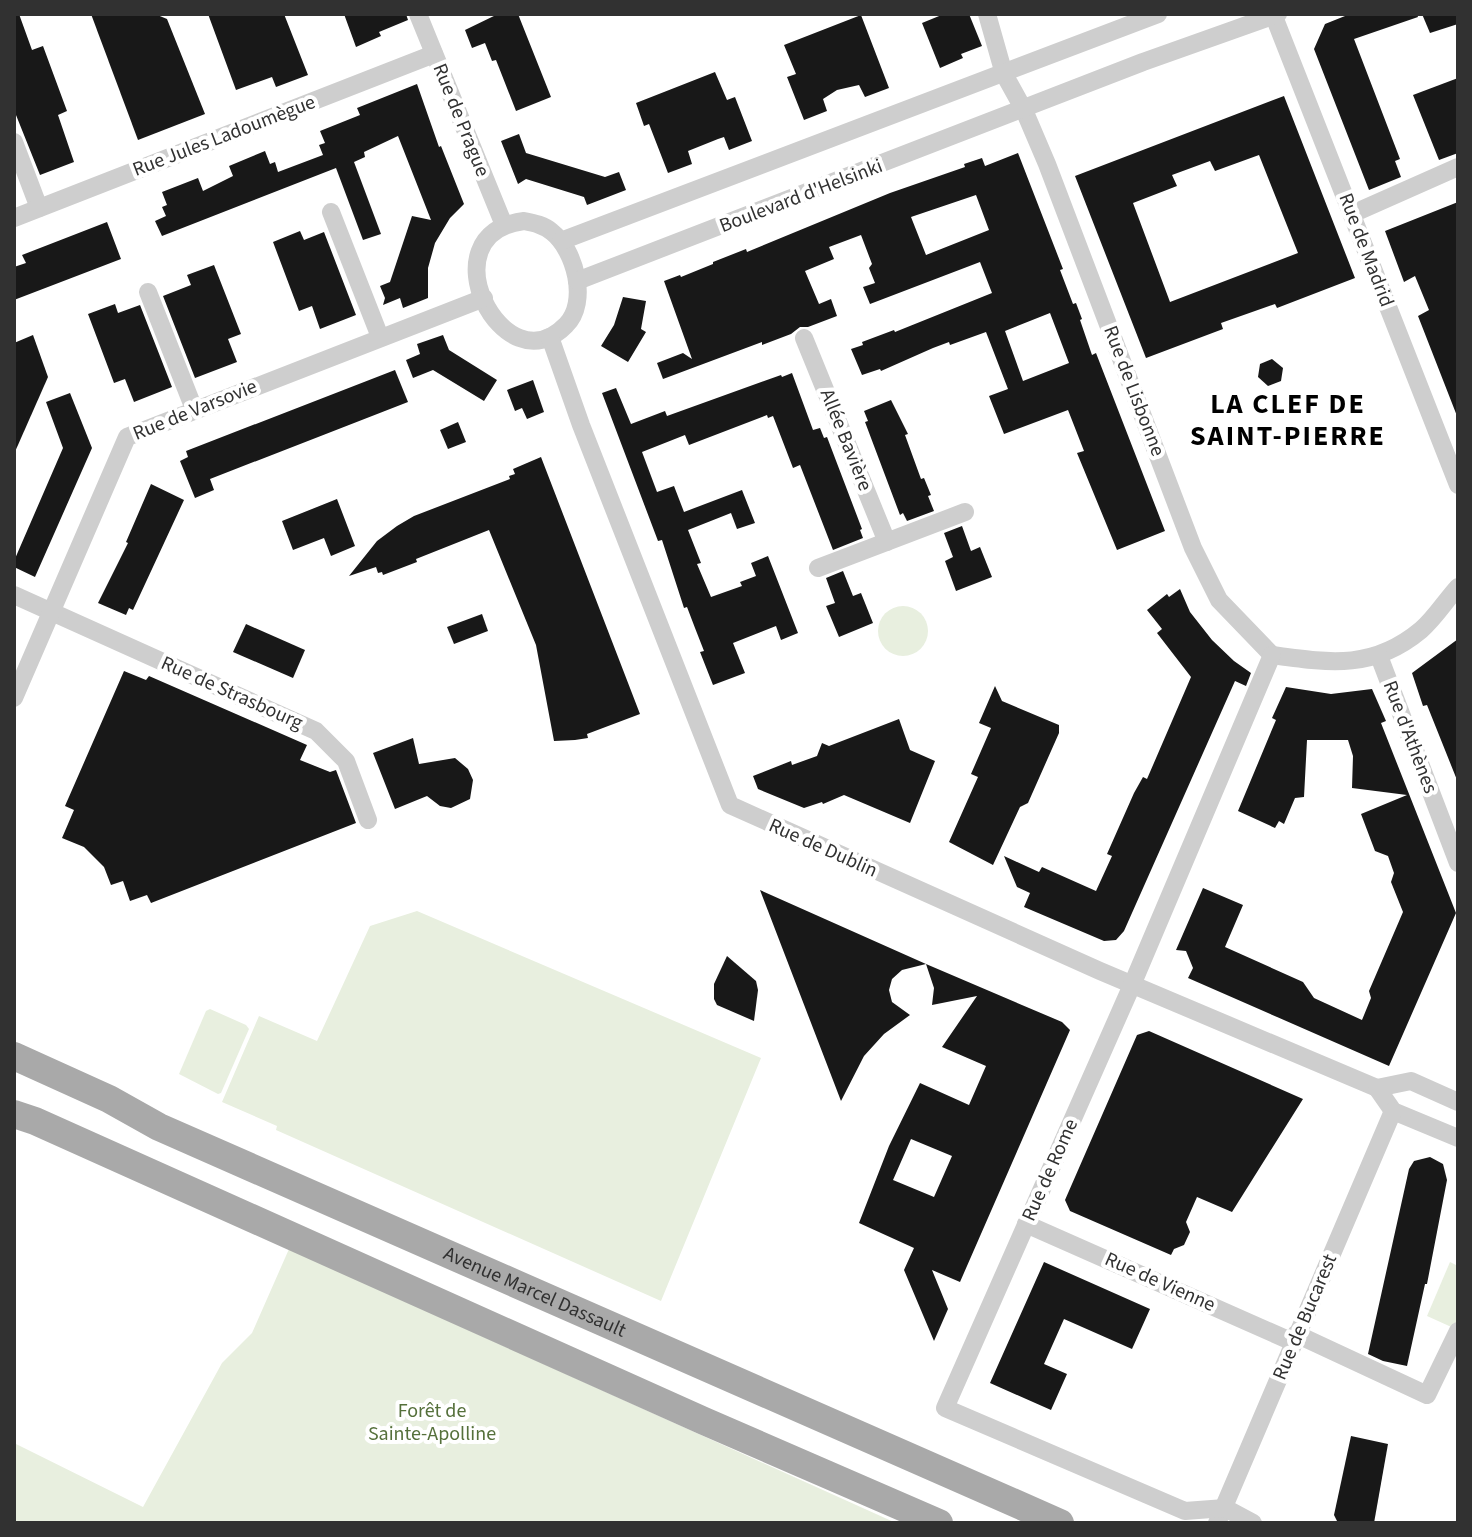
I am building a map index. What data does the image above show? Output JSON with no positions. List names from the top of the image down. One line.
{"streets":{"main road":["Avenue Marcel Dassault"],"street":["Rue de Prague","Rue Jules Ladoumègue","Boulevard d'Helsinki","Rue de Madrid","Rue de Lisbonne","Rue de Varsovie","Allée Bavière","Rue de Strasbourg","Rue d'Athènes","Rue de Dublin","Rue de Rome","Rue de Vienne","Rue de Bucarest"]},"crossings":[["Rue de Prague","Rue Jules Ladoumègue"],["Rue de Prague","Boulevard d'Helsinki"],["Rue de Prague","Rue de Varsovie"],["Rue de Prague","Rue de Dublin"],["Boulevard d'Helsinki","Rue de Madrid"],["Boulevard d'Helsinki","Rue de Lisbonne"],["Boulevard d'Helsinki","Rue de Varsovie"],["Boulevard d'Helsinki","Rue de Dublin"],["Rue de Lisbonne","Rue de Rome"],["Rue de Varsovie","Rue de Strasbourg"],["Rue de Varsovie","Rue de Dublin"],["Rue de Dublin","Rue de Rome"],["Rue de Rome","Rue de Vienne"],["Rue de Rome","Rue de Bucarest"],["Rue de Vienne","Rue de Bucarest"]],"districts":["LA CLEF DE SAINT-PIERRE"],"parks":["Forêt de Sainte-Apolline"]}
